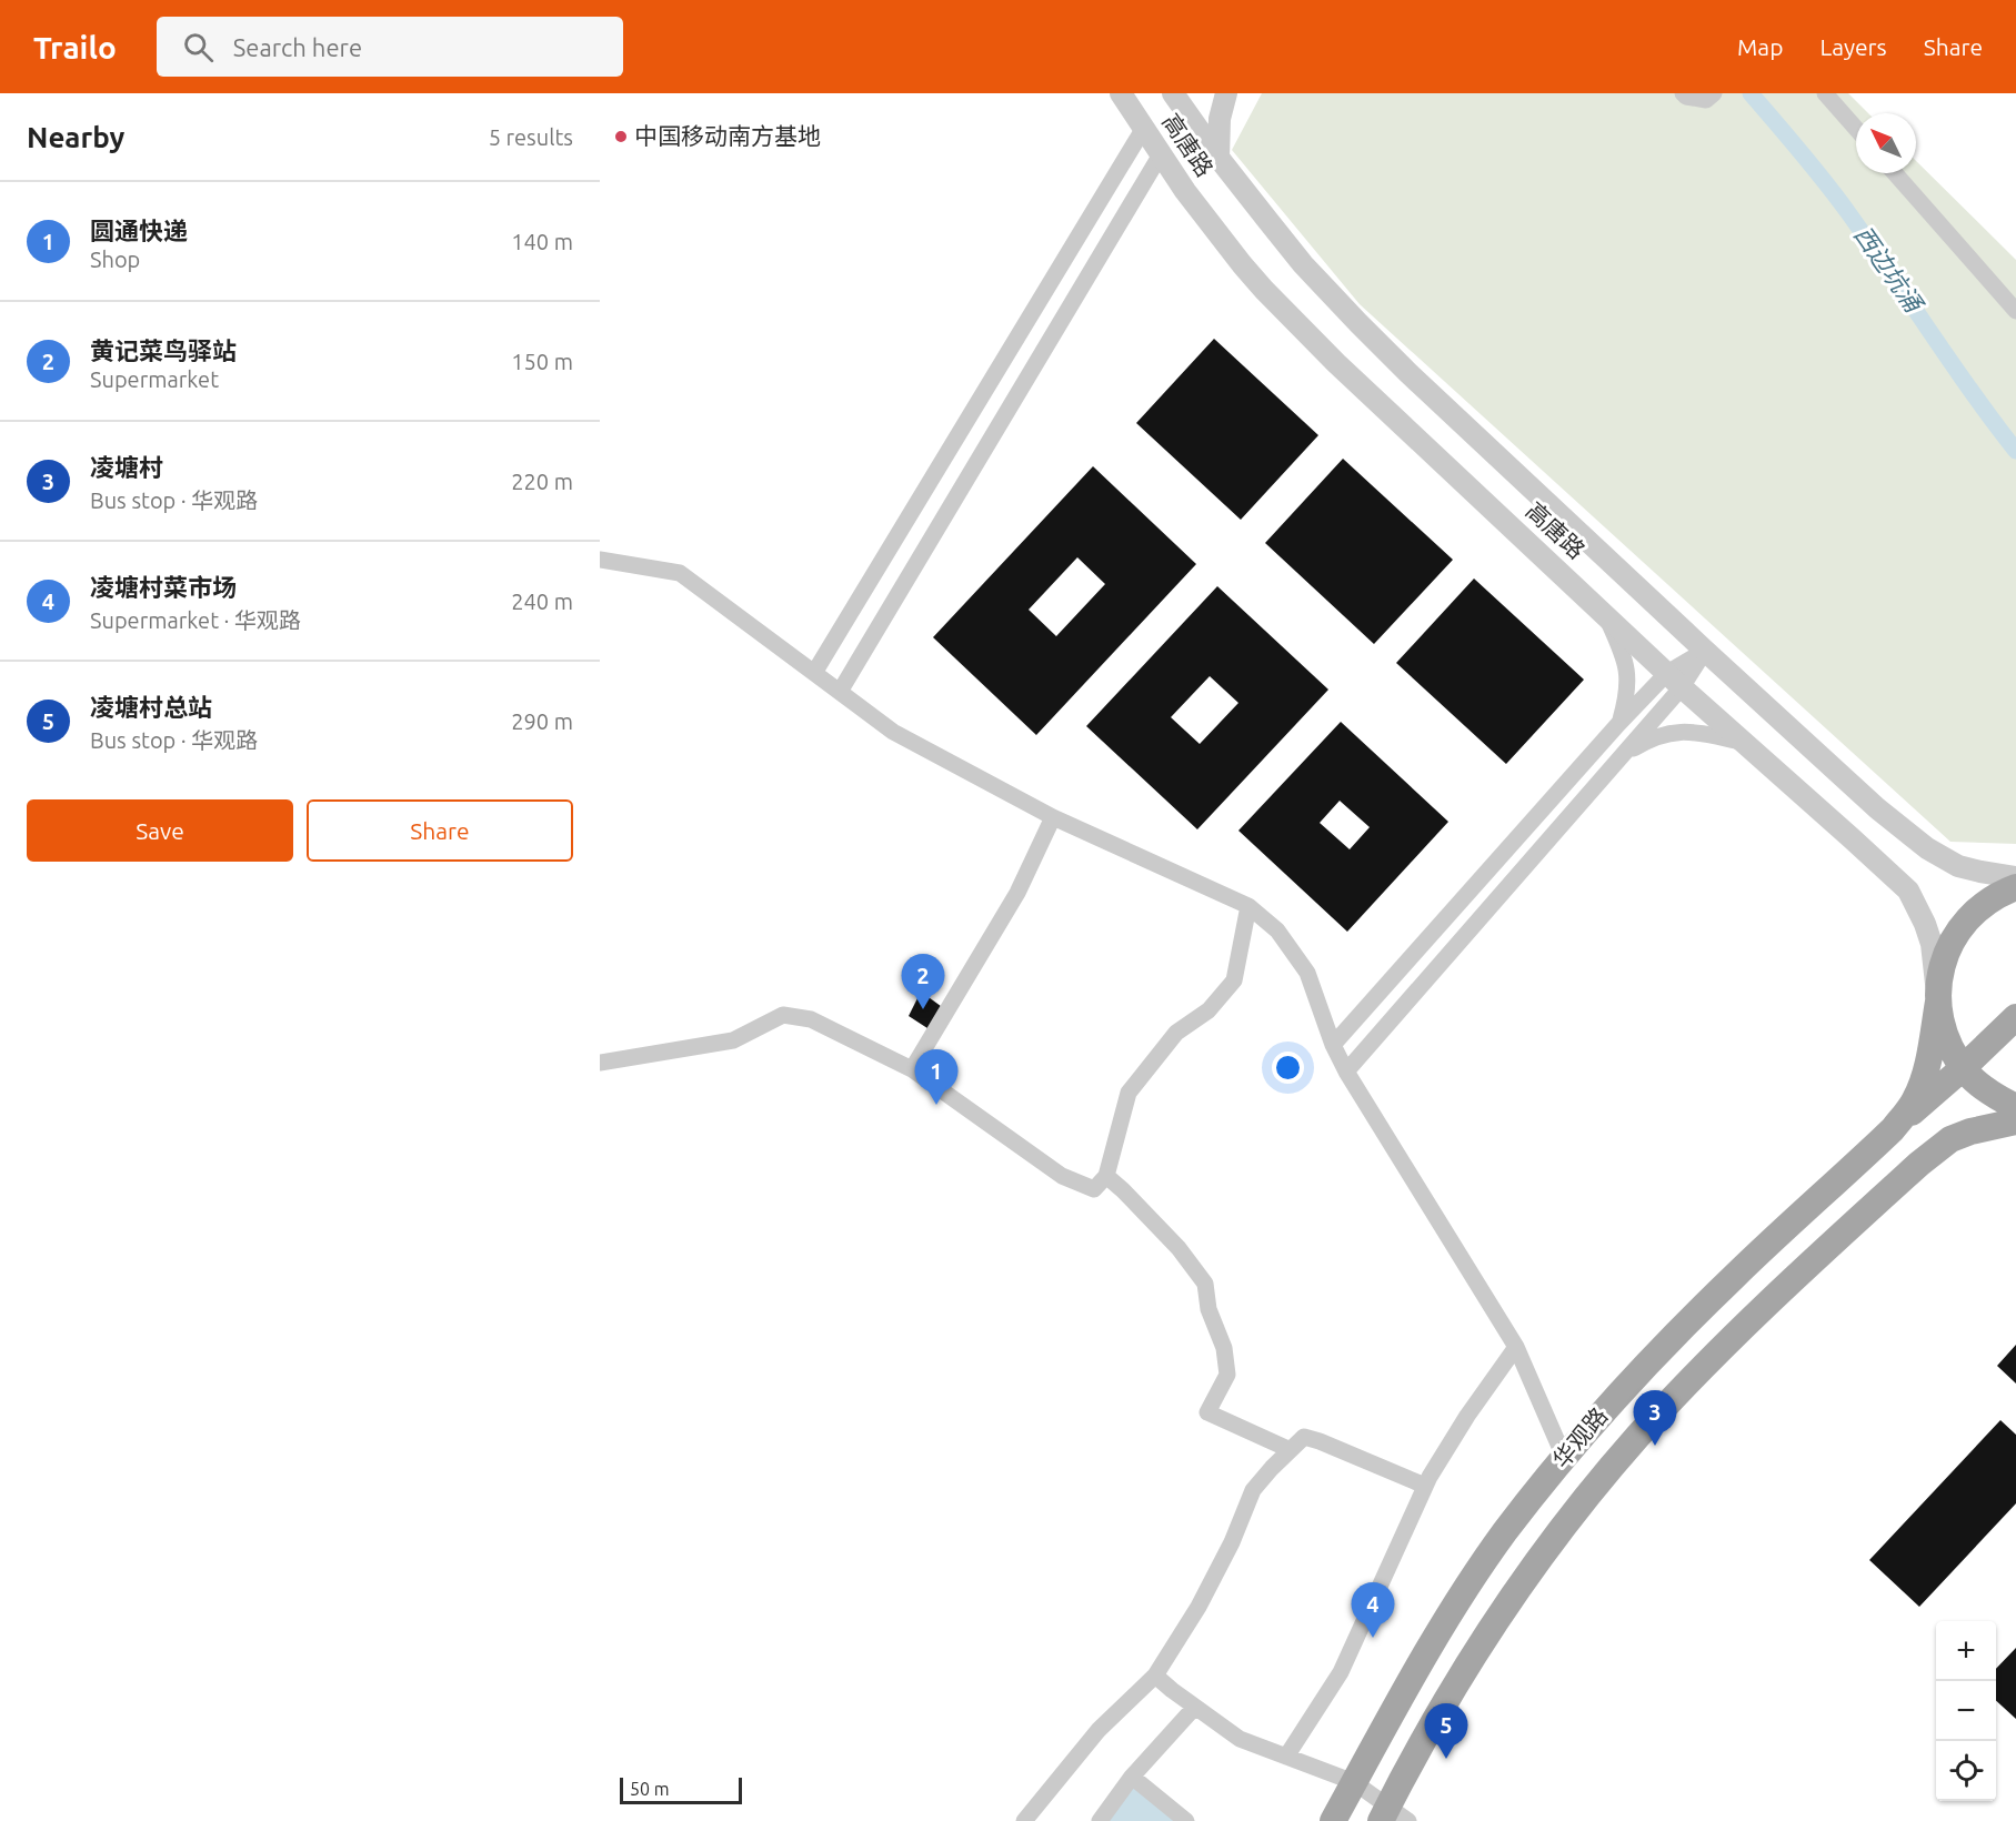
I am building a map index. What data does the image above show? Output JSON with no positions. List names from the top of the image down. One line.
{"streets":{"main road":["华观路"],"street":["高唐路"]},"crossings":[["高唐路","华观路"]],"water":["西边坑涌"],"places":["中国移动南方基地"],"scale_bar":"50 m","north":"top left","page":{"header":"Trailo","search":"Search here","nav":["Map","Layers","Share"],"heading":["Nearby","5 results"],"list":[{"mark":"1","name":"圆通快递","note":"Shop","value":"140 m"},{"mark":"2","name":"黄记菜鸟驿站","note":"Supermarket","value":"150 m"},{"mark":"3","name":"凌塘村","note":"Bus stop · 华观路","value":"220 m"},{"mark":"4","name":"凌塘村菜市场","note":"Supermarket · 华观路","value":"240 m"},{"mark":"5","name":"凌塘村总站","note":"Bus stop · 华观路","value":"290 m"}],"buttons":["Save","Share"],"pins":["2","1","3","4","5"],"map_buttons":["+","−"],"scale":"50 m"}}
